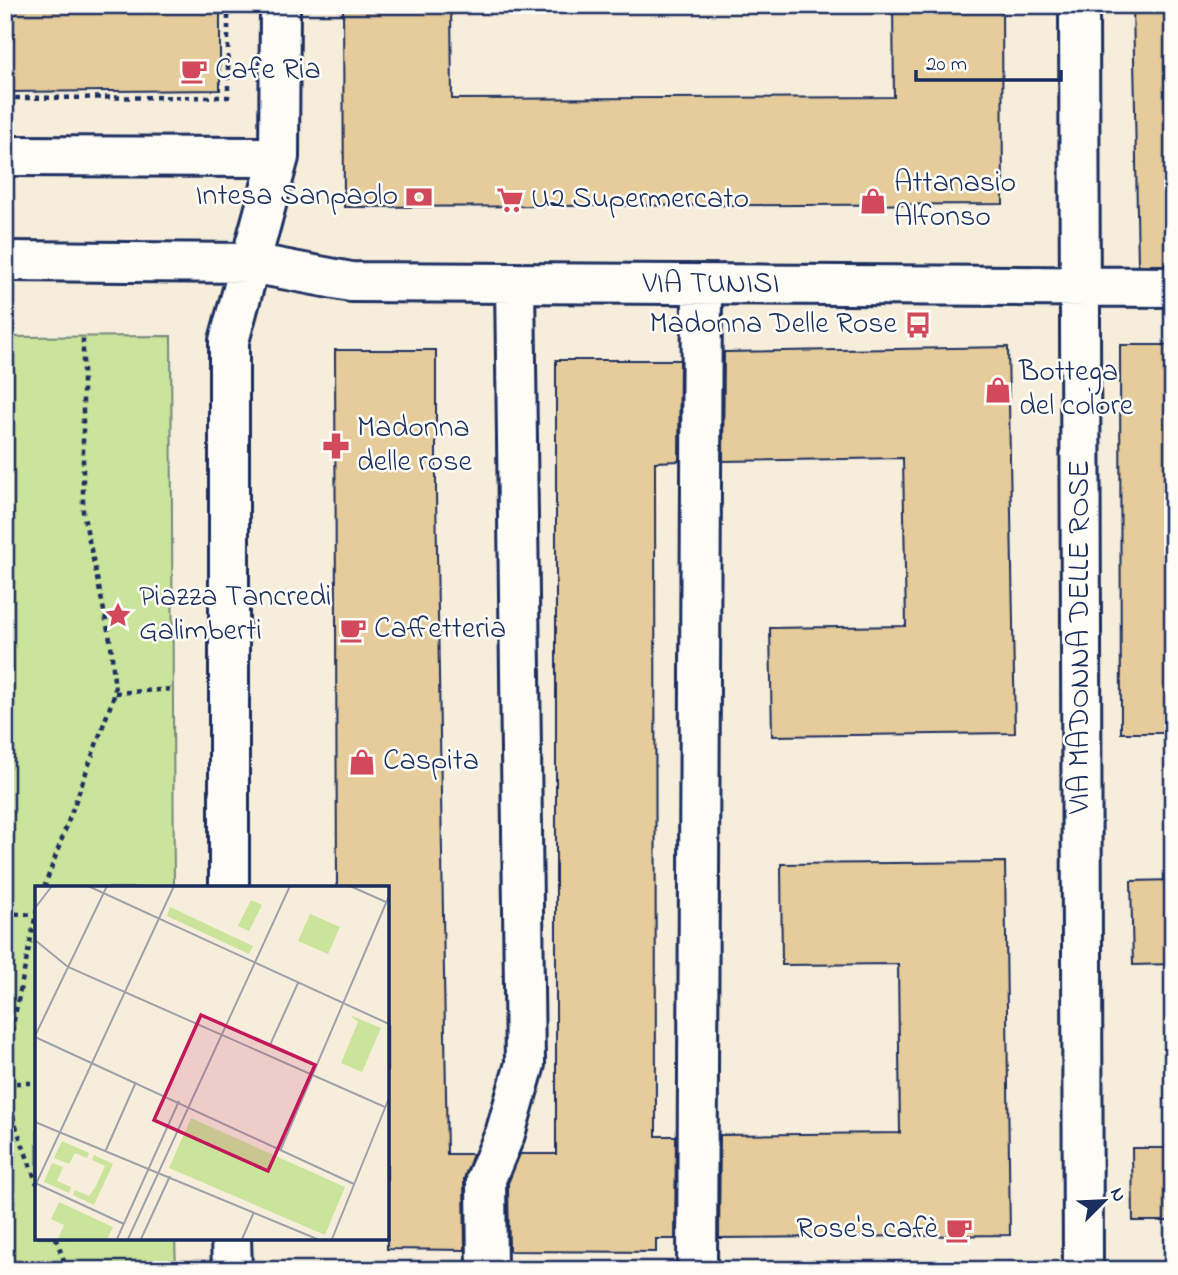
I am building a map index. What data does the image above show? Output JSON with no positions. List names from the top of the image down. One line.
{"streets":{"street":["VIA TUNISI","VIA MADONNA DELLE ROSE"]},"crossings":[["VIA TUNISI","VIA MADONNA DELLE ROSE"]],"places":{"cafe":["Cafe Ria","Caffetteria","Rose's cafè"],"bank":["Intesa Sanpaolo"],"supermarket":["U2 Supermercato"],"shop":["Attanasio Alfonso","Bottega del colore","Caspita"],"bus stop":["Madonna Delle Rose"],"pharmacy":["Madonna delle rose"],"place":["Piazza Tancredi Galimberti"]},"scale_bar":"20 m","north":"top right"}
